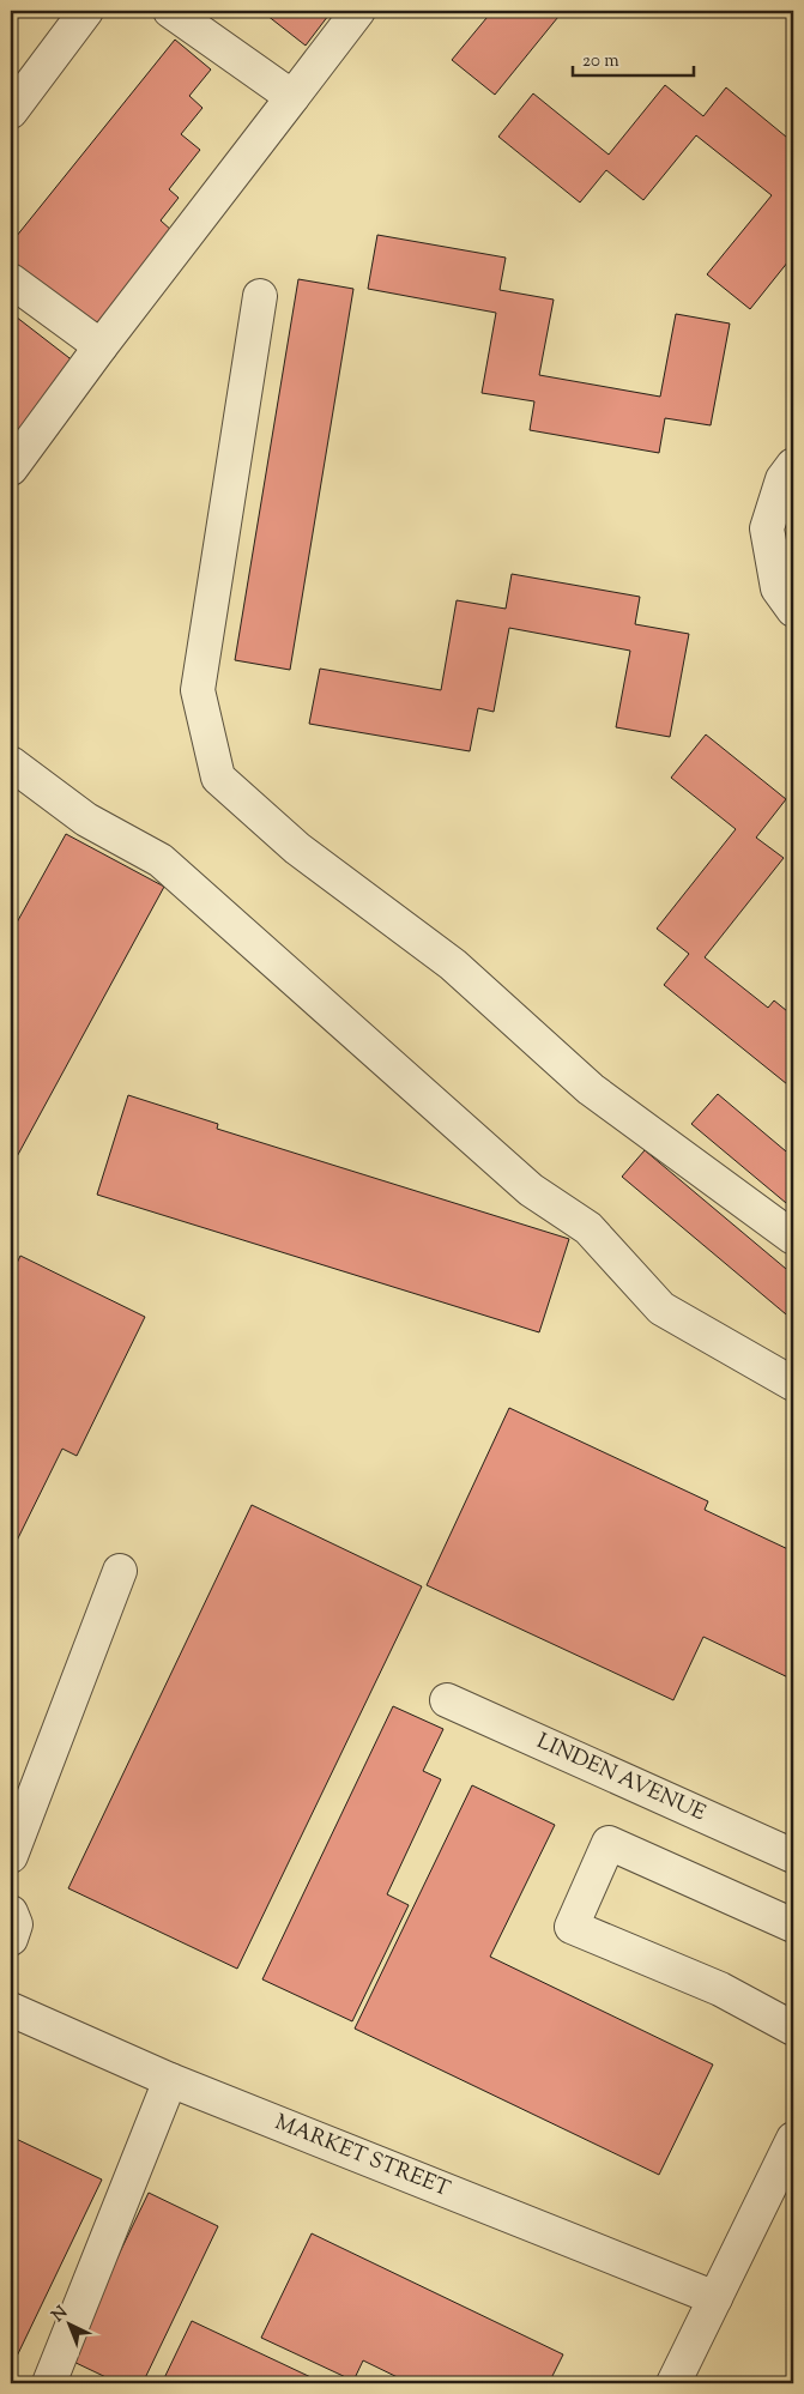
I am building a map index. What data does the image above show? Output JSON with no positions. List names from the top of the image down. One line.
{"streets":{"street":["LINDEN AVENUE","MARKET STREET"]},"scale_bar":"20 m","north":"top left"}
